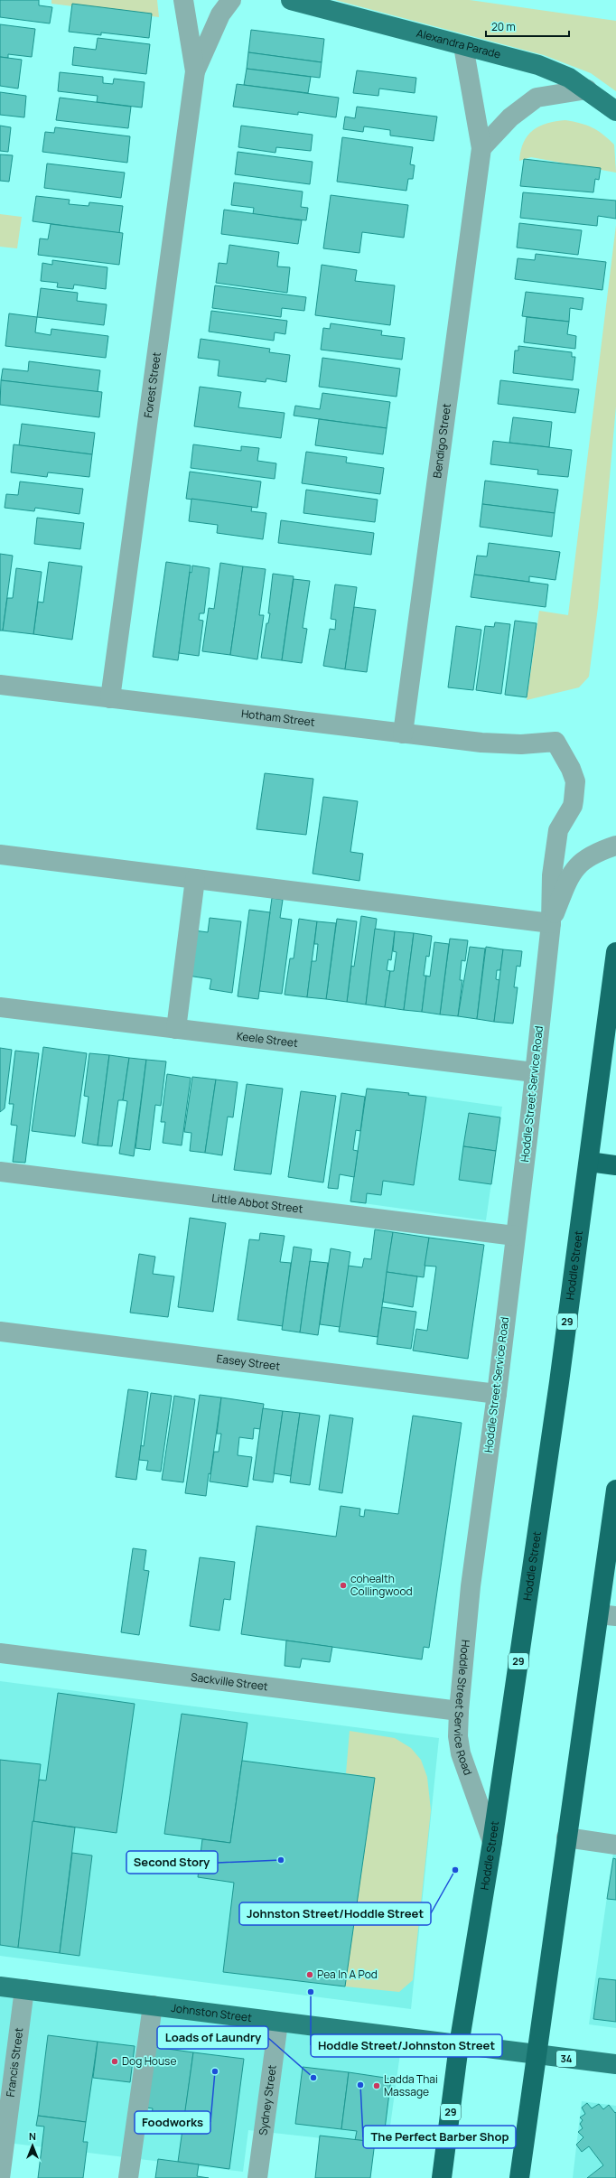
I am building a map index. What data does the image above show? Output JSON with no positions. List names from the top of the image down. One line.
{"streets":{"highway":["Hoddle Street","29"],"main road":["Alexandra Parade","Johnston Street","34"],"street":["Forest Street","Bendigo Street","Hotham Street","Keele Street","Hoddle Street Service Road","Little Abbot Street","Easey Street","Sackville Street","Francis Street","Sydney Street"]},"crossings":[["Alexandra Parade","Bendigo Street"],["Forest Street","Hotham Street"],["Bendigo Street","Hotham Street"],["Hotham Street","Hoddle Street Service Road"],["Keele Street","Hoddle Street Service Road"],["Hoddle Street Service Road","Little Abbot Street"],["Hoddle Street Service Road","Hoddle Street"],["Hoddle Street Service Road","Easey Street"],["Hoddle Street Service Road","Sackville Street"],["Hoddle Street","Johnston Street"],["Johnston Street","Francis Street"],["Johnston Street","Sydney Street"]],"places":["cohealth Collingwood","Second Story","Johnston Street/Hoddle Street","Pea In A Pod","Hoddle Street/Johnston Street","Dog House","Foodworks","Loads of Laundry","The Perfect Barber Shop","Ladda Thai Massage"],"scale_bar":"20 m","north":"top"}
